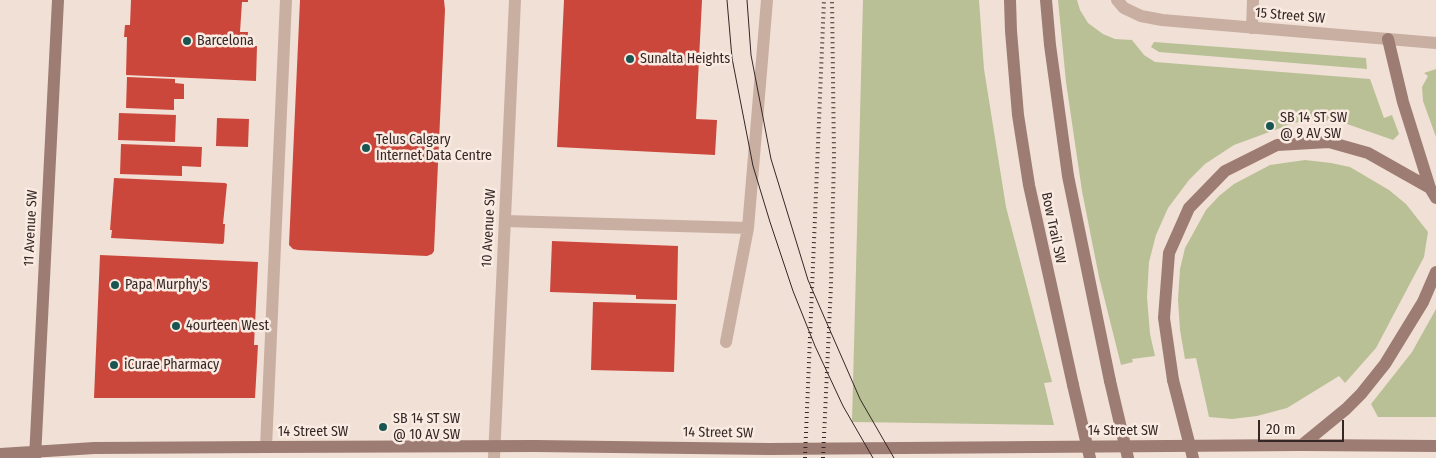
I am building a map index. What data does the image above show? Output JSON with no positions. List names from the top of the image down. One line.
{"streets":{"main road":["11 Avenue SW","Bow Trail SW","14 Street SW"],"street":["15 Street SW","10 Avenue SW"]},"crossings":[["11 Avenue SW","14 Street SW"],["10 Avenue SW","14 Street SW"]],"places":["Barcelona","Sunalta Heights","SB 14 ST SW @ 9 AV SW","Telus Calgary Internet Data Centre","Papa Murphy's","4ourteen West","iCurae Pharmacy","SB 14 ST SW @ 10 AV SW"],"scale_bar":"20 m"}
